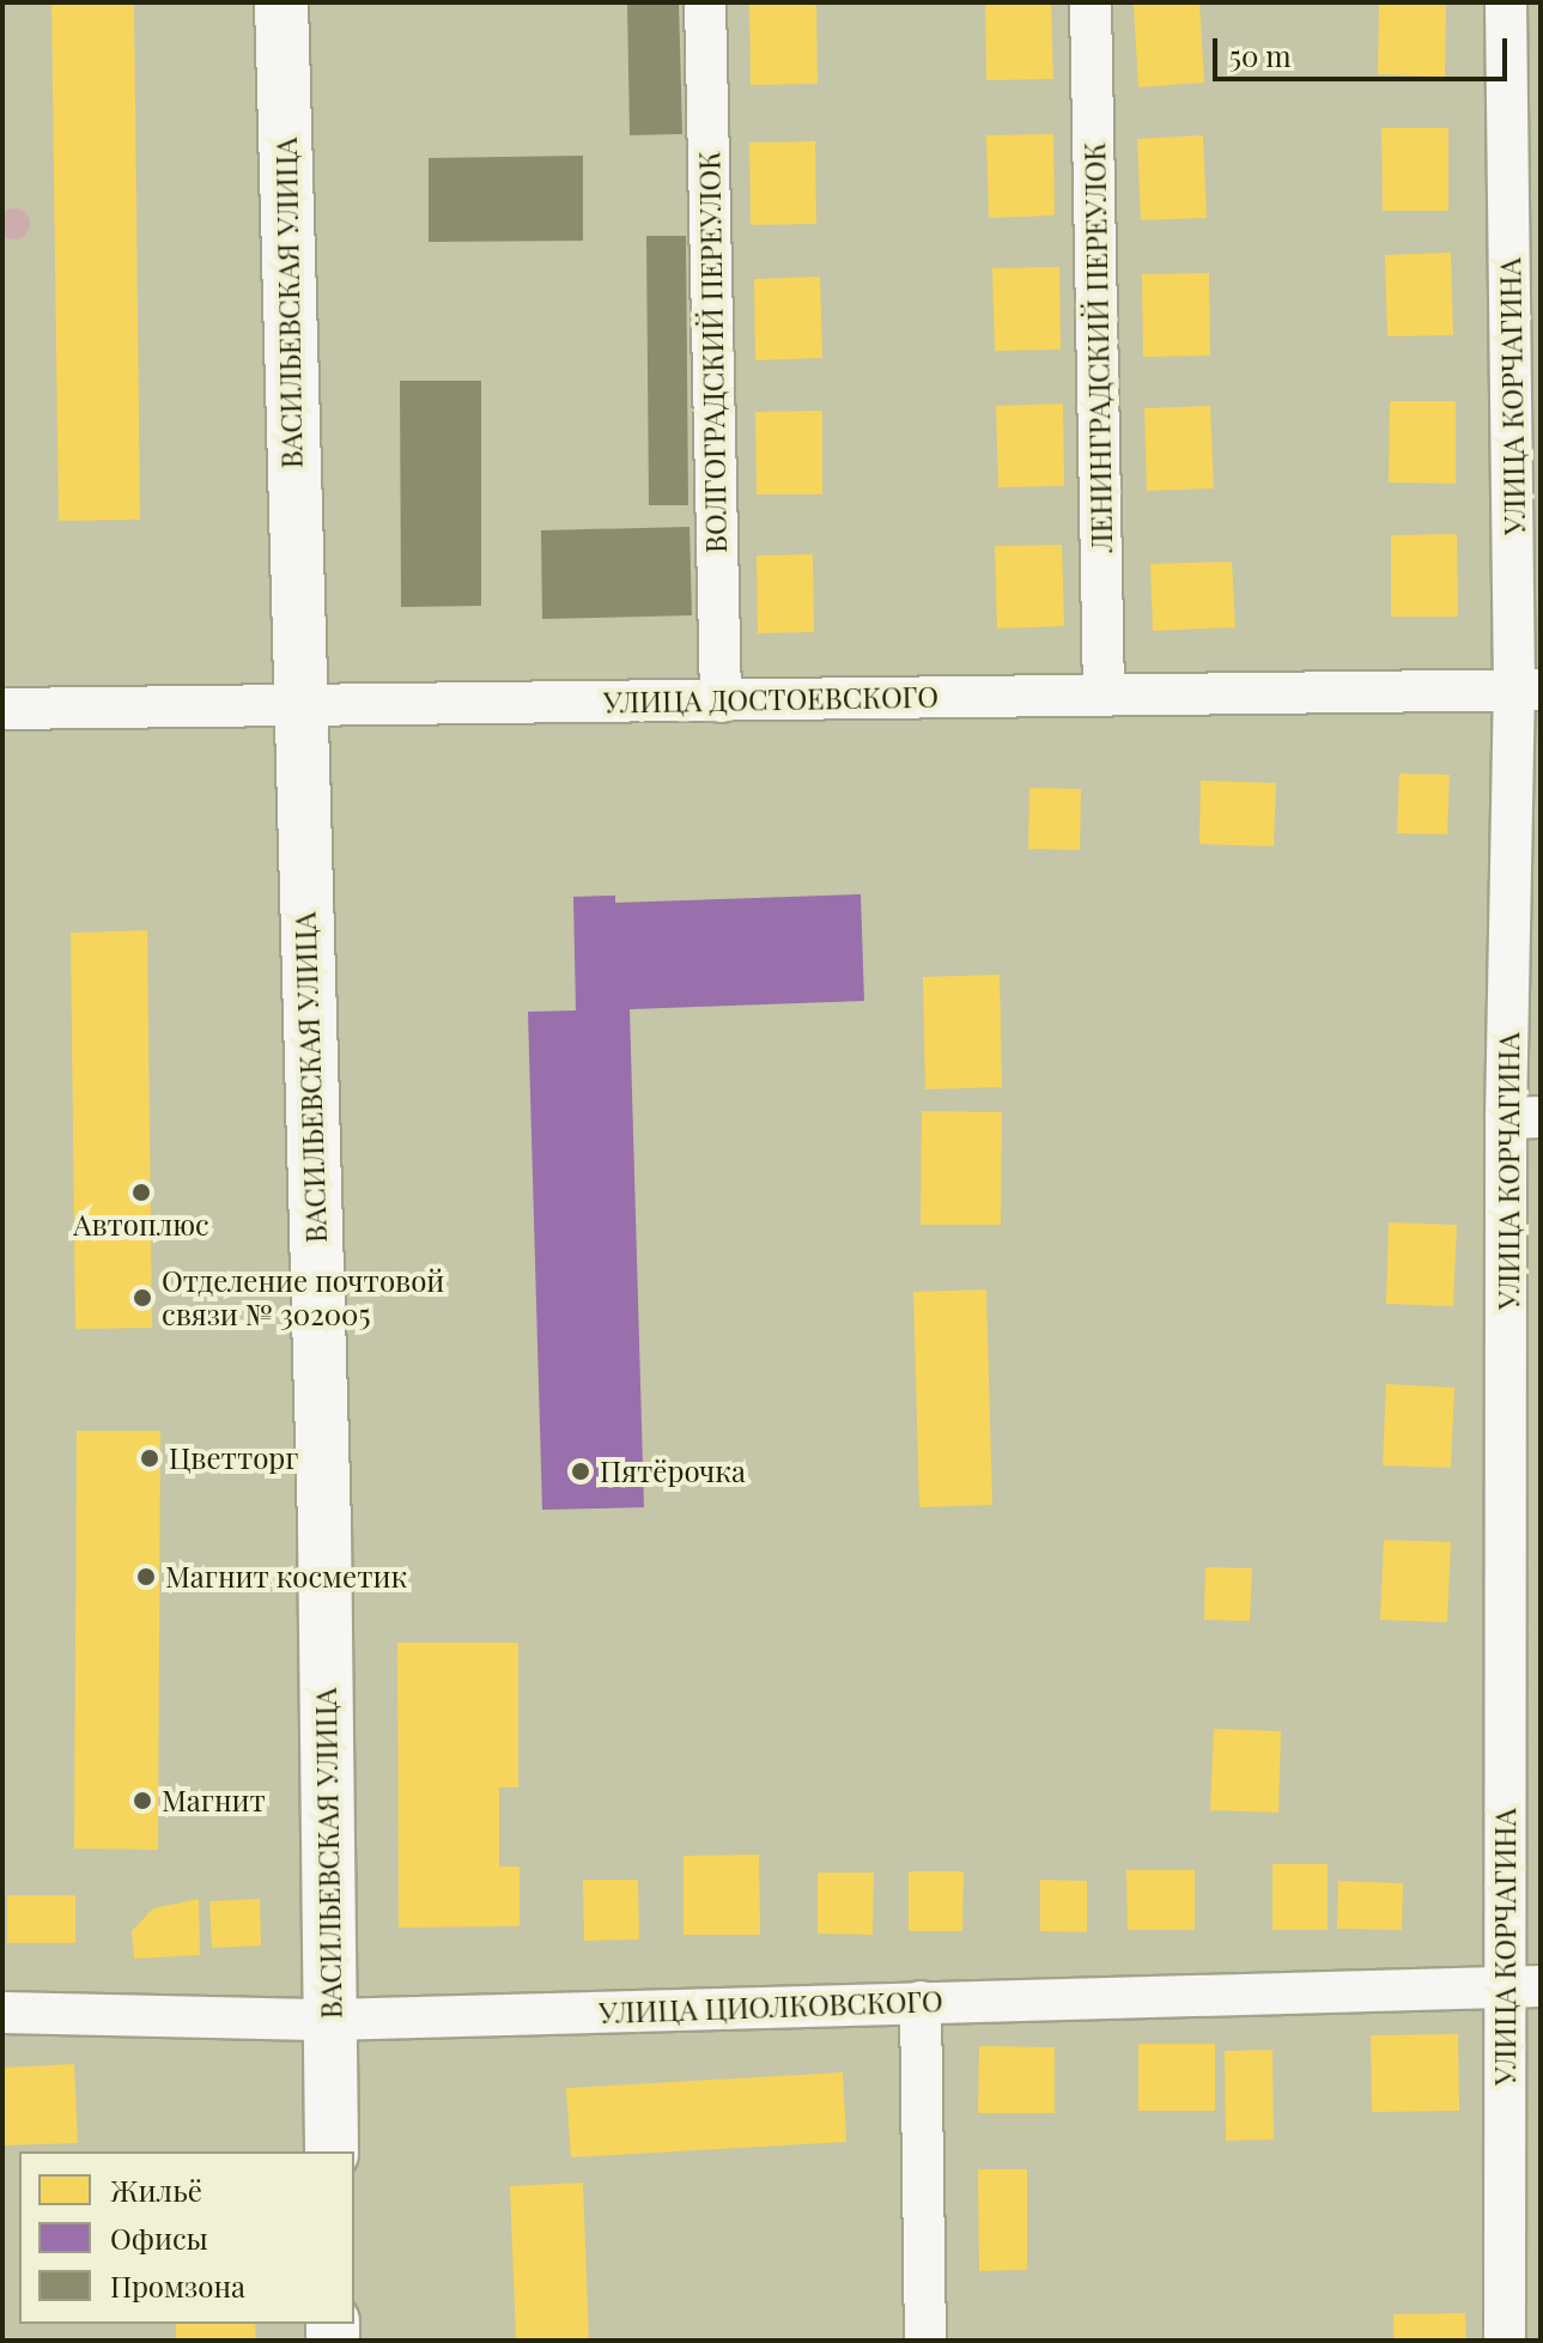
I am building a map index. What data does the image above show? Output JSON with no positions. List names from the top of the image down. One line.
{"streets":{"main road":["ВАСИЛЬЕВСКАЯ УЛИЦА"],"street":["ЛЕНИНГРАДСКИЙ ПЕРЕУЛОК","ВОЛГОГРАДСКИЙ ПЕРЕУЛОК","УЛИЦА КОРЧАГИНА","УЛИЦА ДОСТОЕВСКОГО","УЛИЦА ЦИОЛКОВСКОГО"]},"crossings":[["ВАСИЛЬЕВСКАЯ УЛИЦА","УЛИЦА ДОСТОЕВСКОГО"],["ВАСИЛЬЕВСКАЯ УЛИЦА","УЛИЦА ЦИОЛКОВСКОГО"],["ЛЕНИНГРАДСКИЙ ПЕРЕУЛОК","УЛИЦА ДОСТОЕВСКОГО"],["ВОЛГОГРАДСКИЙ ПЕРЕУЛОК","УЛИЦА ДОСТОЕВСКОГО"],["УЛИЦА КОРЧАГИНА","УЛИЦА ДОСТОЕВСКОГО"],["УЛИЦА КОРЧАГИНА","УЛИЦА ЦИОЛКОВСКОГО"]],"places":["Автоплюс","Отделение почтовой связи № 302005","Цветторг","Пятёрочка","Магнит косметик","Магнит"],"legend":["Жильё","Офисы","Промзона"],"scale_bar":"50 m"}
